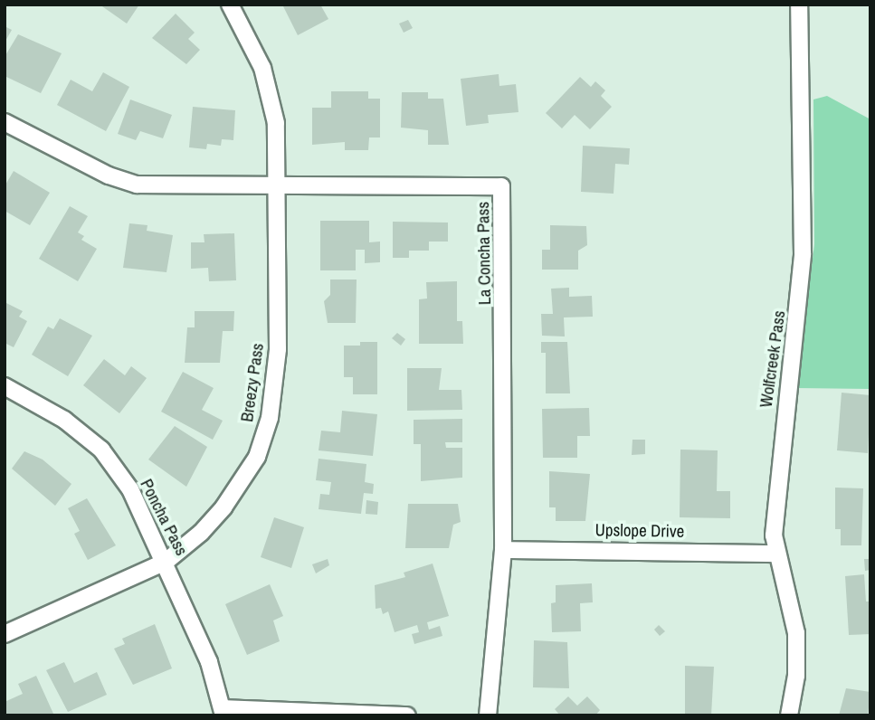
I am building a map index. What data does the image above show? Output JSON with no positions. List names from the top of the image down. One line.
{"streets":{"street":["La Concha Pass","Wolfcreek Pass","Breezy Pass","Poncha Pass","Upslope Drive"]},"crossings":[["La Concha Pass","Breezy Pass"],["La Concha Pass","Upslope Drive"],["Wolfcreek Pass","Upslope Drive"],["Breezy Pass","Poncha Pass"]]}
